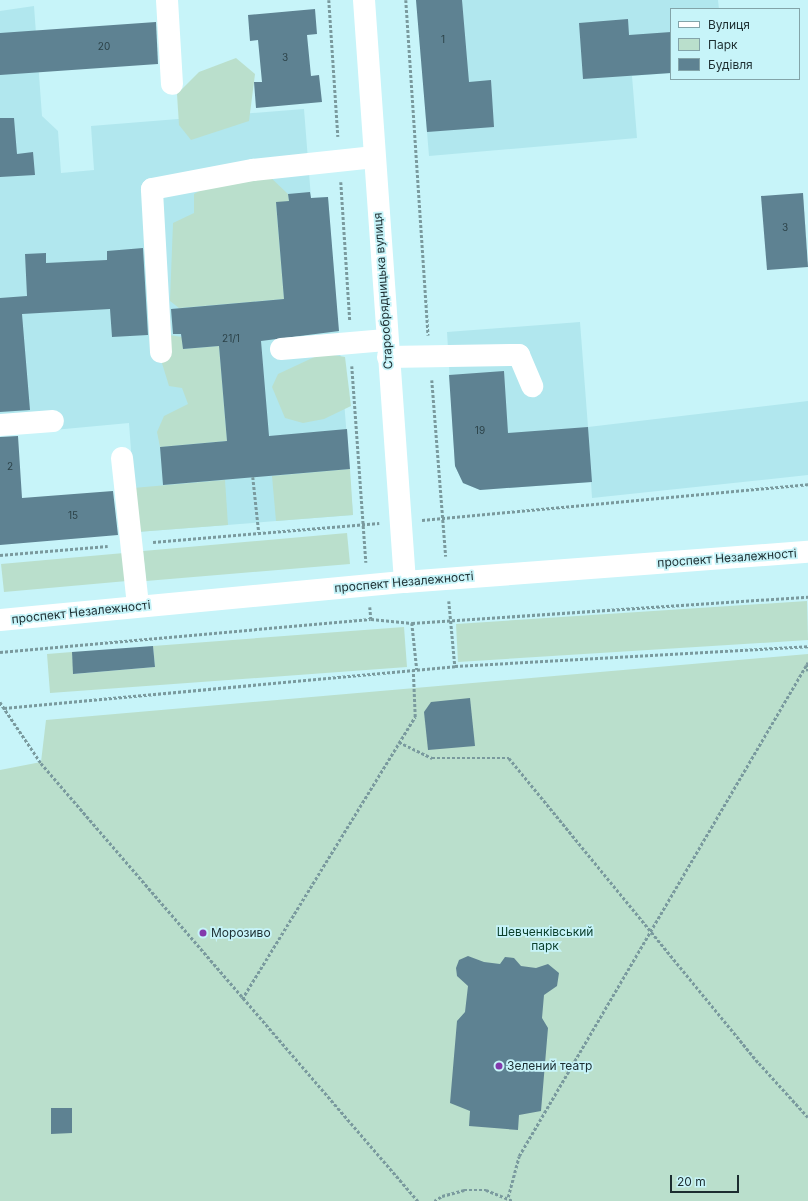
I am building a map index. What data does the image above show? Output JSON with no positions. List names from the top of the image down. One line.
{"streets":{"street":["Старообрядницька вулиця","проспект Незалежності"]},"crossings":[["Старообрядницька вулиця","проспект Незалежності"]],"parks":["Шевченківський парк"],"places":["Морозиво","Зелений театр"],"house_numbers":["1","20","3","3","21/1","19","2","15"],"legend":["Вулиця","Парк","Будівля"],"scale_bar":"20 m"}
